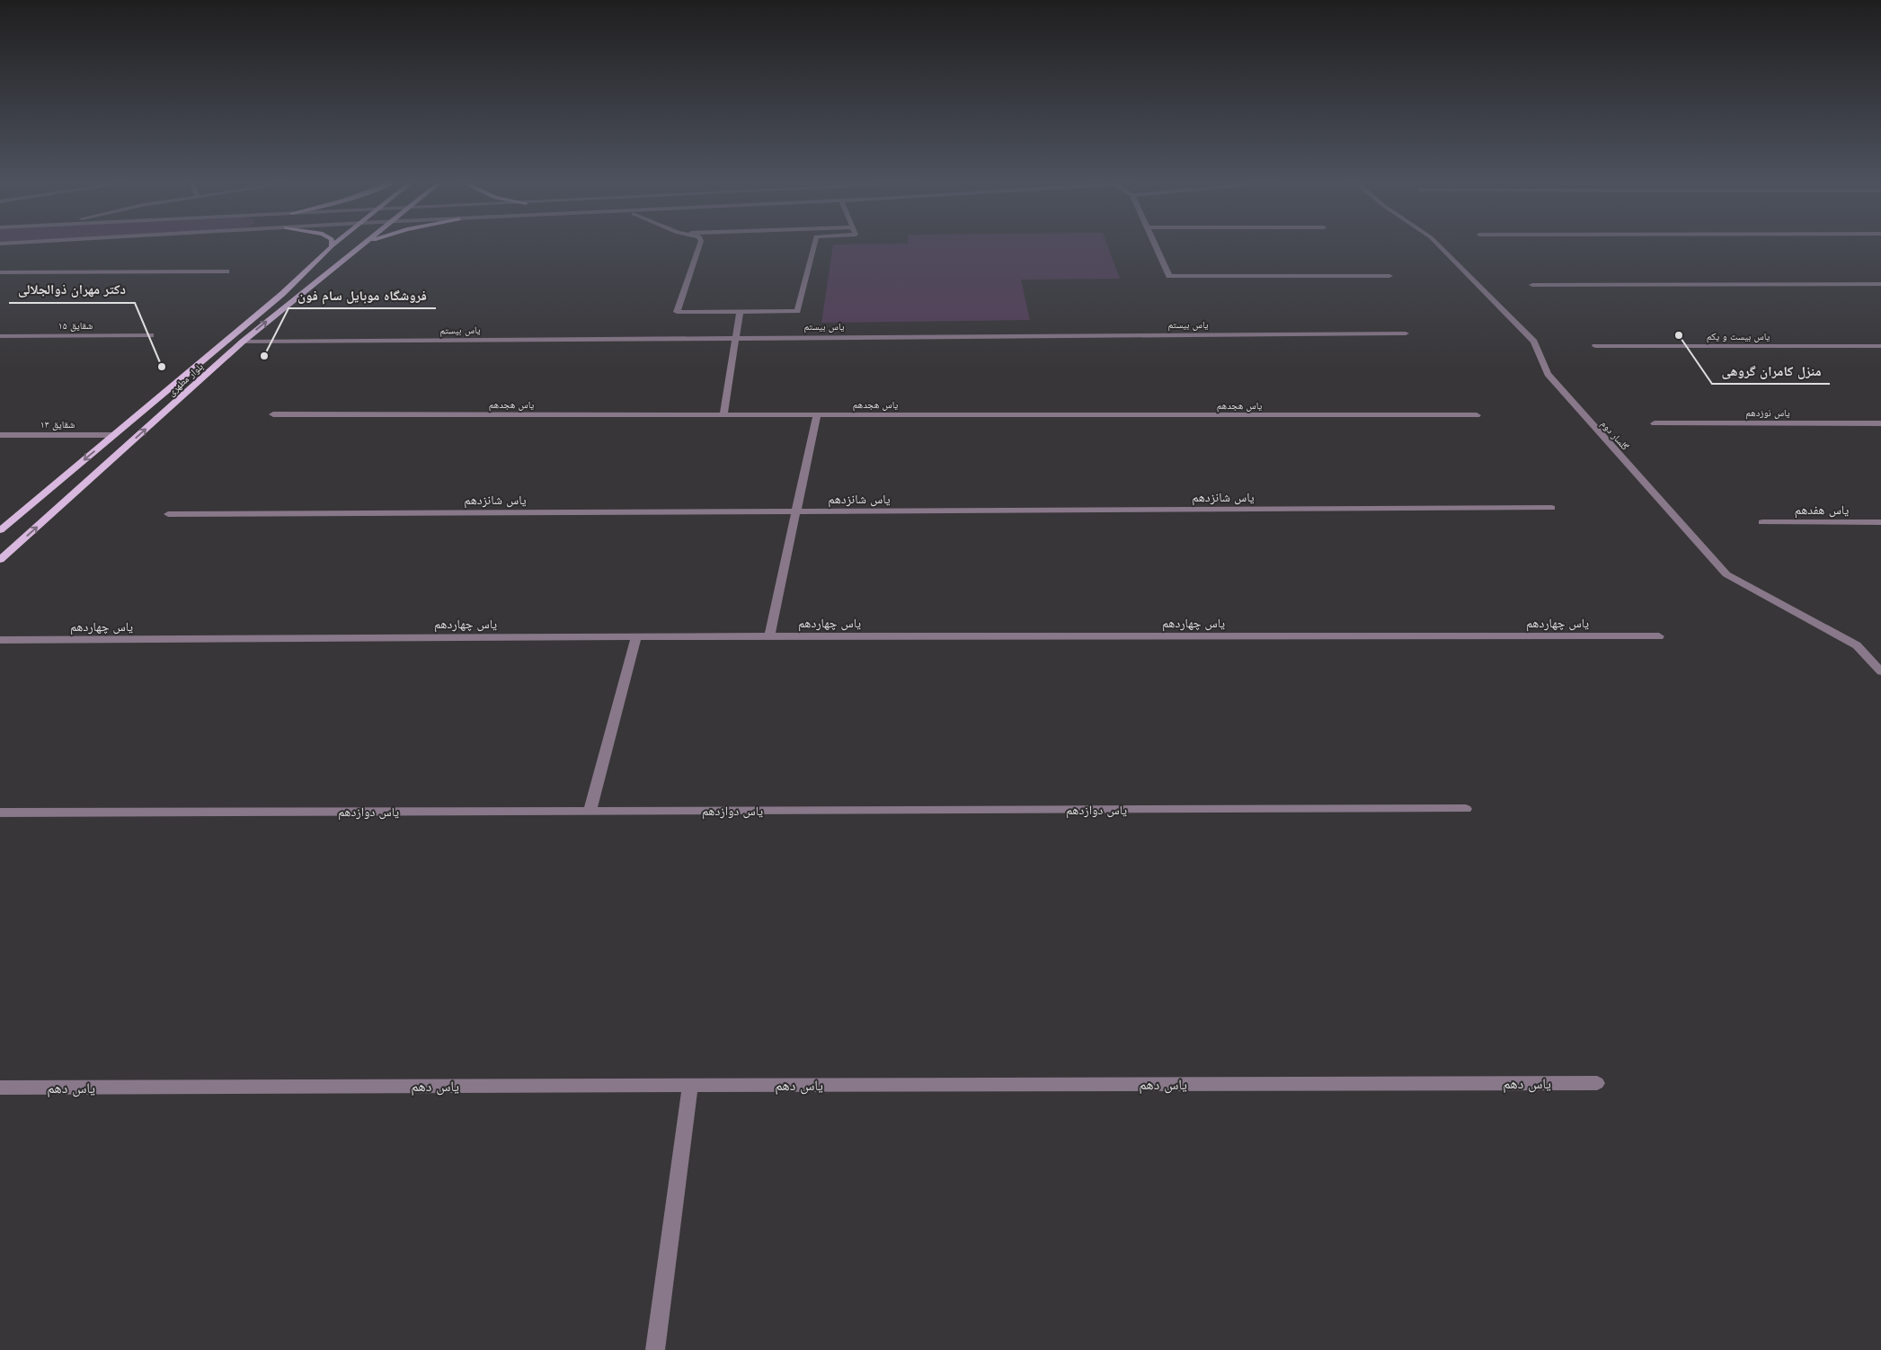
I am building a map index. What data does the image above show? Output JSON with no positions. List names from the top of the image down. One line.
{"streets":{"main road":["بلوار مطهری"],"street":["یاس بیستم","شقایق ۱۵","یاس بیست و یکم","یاس هجدهم","یاس نوزدهم","شقایق ۱۳","گلسار دوم","یاس شانزدهم","یاس هفدهم","یاس چهاردهم","یاس دوازدهم","یاس دهم"]},"crossings":[["یاس بیستم","بلوار مطهری"],["بلوار مطهری","شقایق ۱۳"]],"places":["منزل کامران گروهی","فروشگاه موبایل سام فون","دکتر مهران ذوالجلالی"]}
